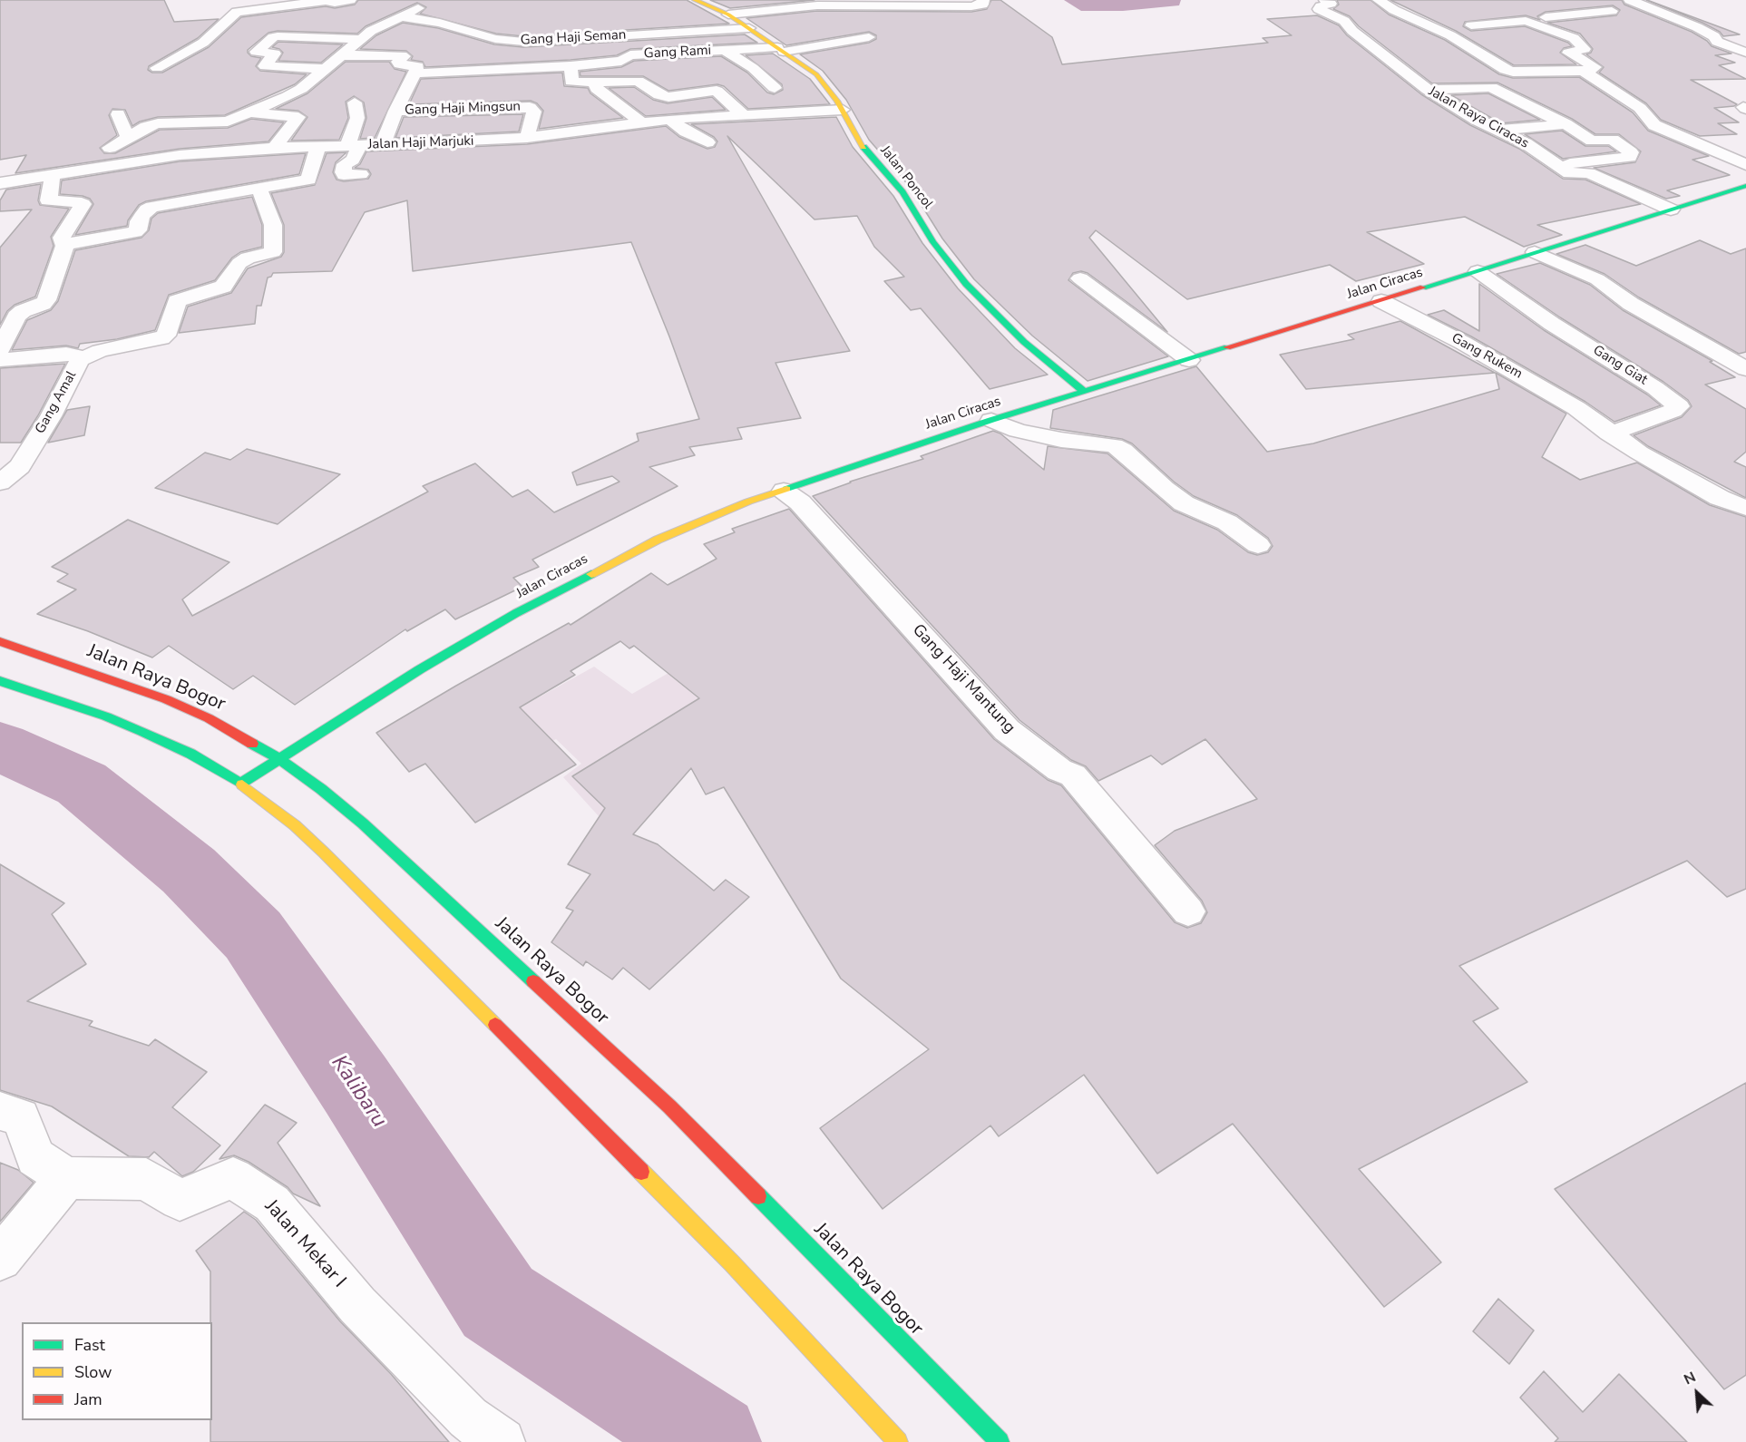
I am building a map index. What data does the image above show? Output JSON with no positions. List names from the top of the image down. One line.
{"streets":{"main road":["Jalan Poncol","Jalan Ciracas","Jalan Raya Bogor"],"street":["Gang Haji Seman","Gang Rami","Gang Haji Mingsun","Jalan Raya Ciracas","Jalan Haji Marjuki","Gang Rukem","Gang Giat","Gang Amal","Gang Haji Mantung","Jalan Mekar I"]},"crossings":[["Gang Haji Seman","Jalan Poncol"],["Gang Haji Mingsun","Jalan Haji Marjuki"],["Jalan Raya Ciracas","Jalan Ciracas"],["Jalan Haji Marjuki","Jalan Poncol"],["Jalan Poncol","Jalan Ciracas"],["Jalan Ciracas","Gang Rukem"],["Jalan Ciracas","Gang Giat"],["Jalan Ciracas","Jalan Raya Bogor"],["Jalan Ciracas","Gang Haji Mantung"],["Gang Rukem","Gang Giat"]],"water":["Kalibaru"],"legend":["Fast","Slow","Jam"],"north":"top left"}
